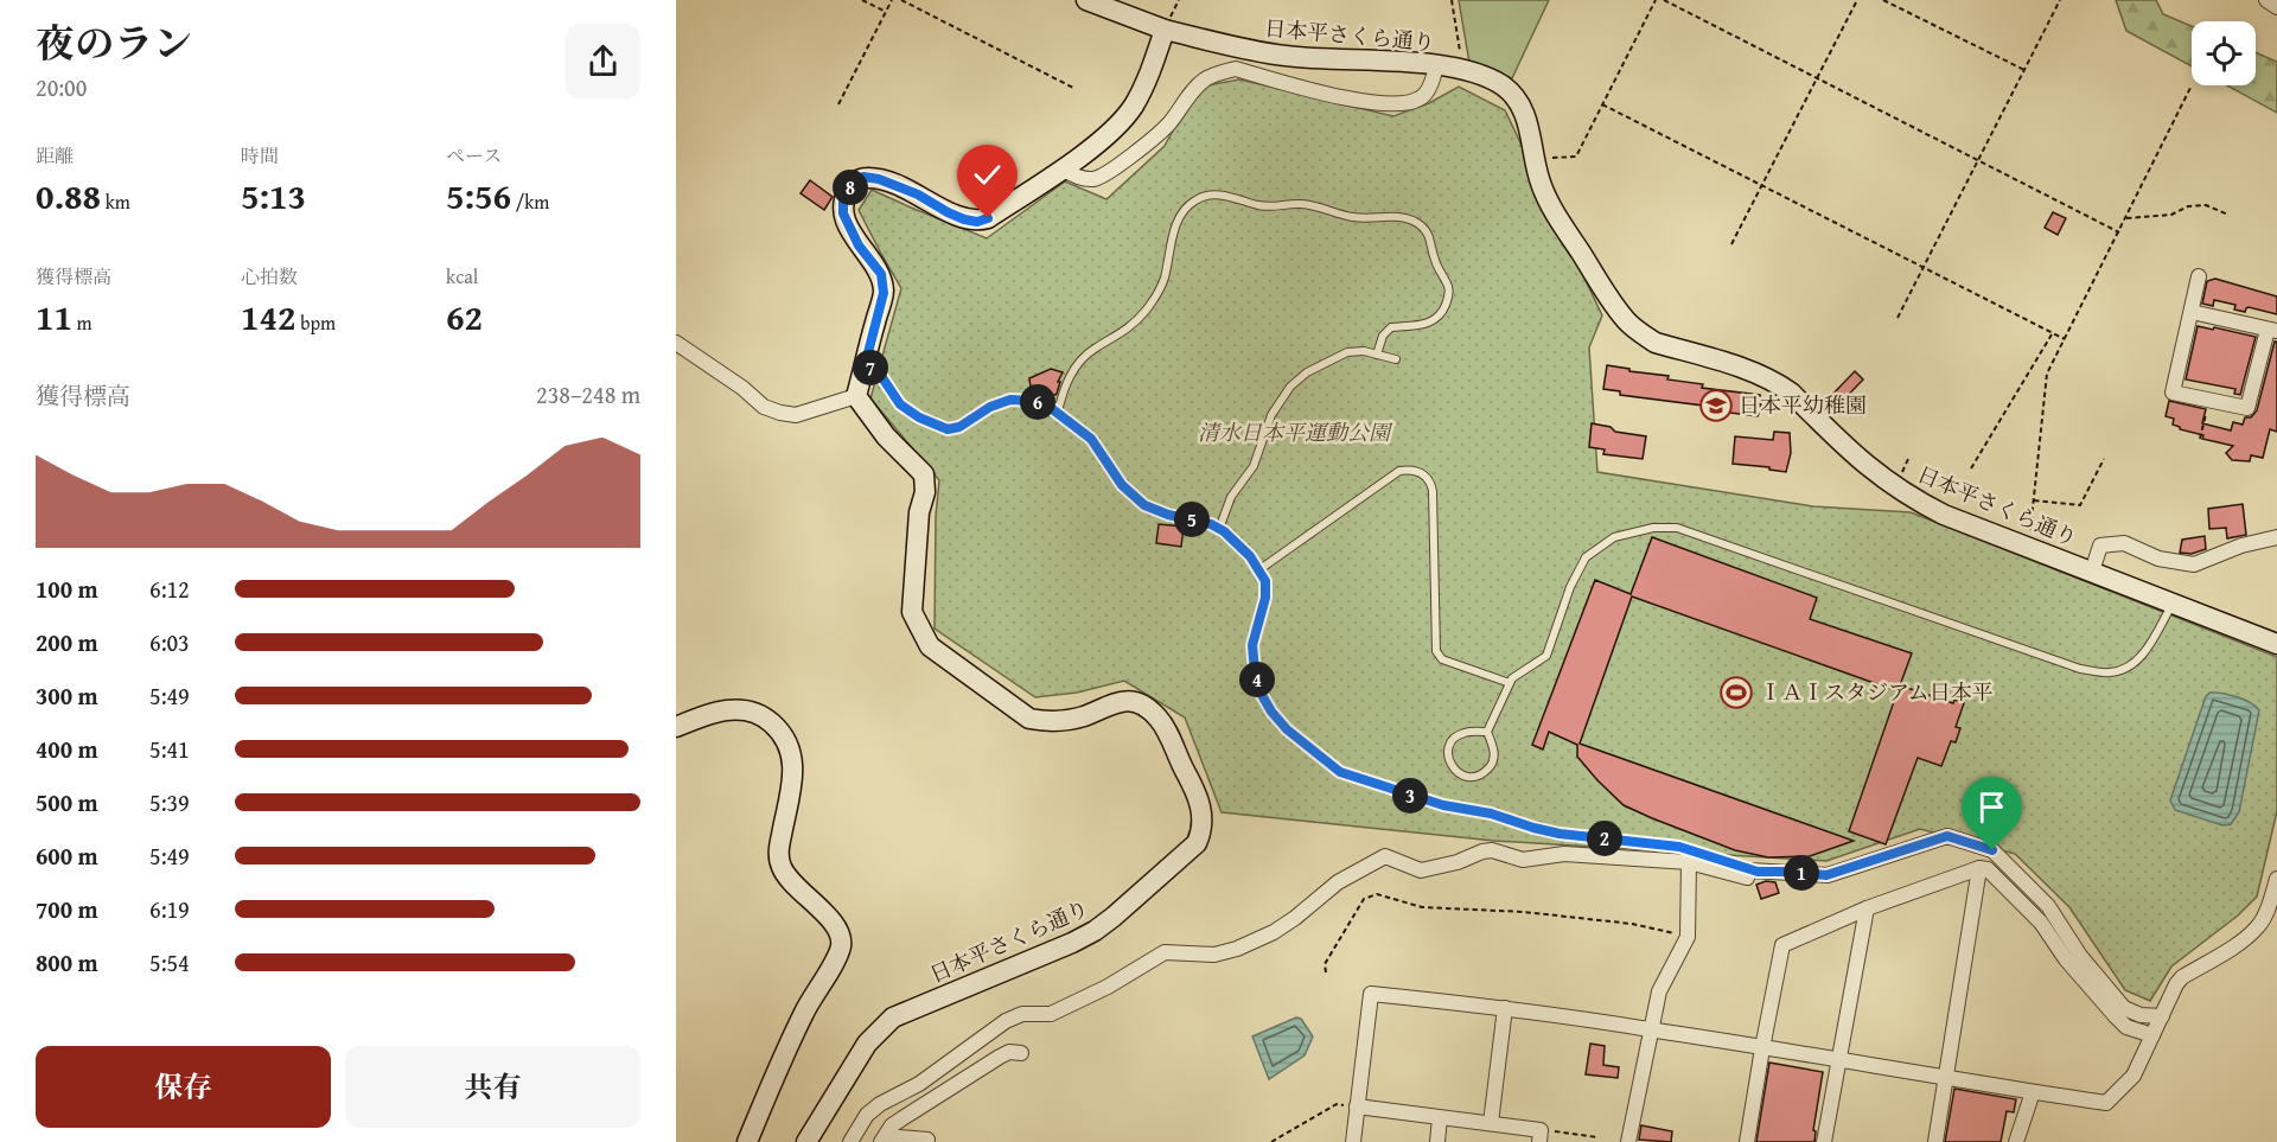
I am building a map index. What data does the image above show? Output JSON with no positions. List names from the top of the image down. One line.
{"streets":{"street":["日本平さくら通り"]},"parks":["清水日本平運動公園"],"places":{"school or university":["日本平幼稚園"],"sports":["ＩＡＩスタジアム日本平"]},"page":{"heading":["夜のラン","20:00"],"stats":[["距離","0.88 km"],["時間","5:13"],["ペース","5:56 /km"],["獲得標高","11 m"],["心拍数","142 bpm"],["kcal","62"]],"pins":["8","7","6","5","4","3","2","1"],"chart":["獲得標高","238–248 m"],"list":[{"name":"100 m","note":"6:12"},{"name":"200 m","note":"6:03"},{"name":"300 m","note":"5:49"},{"name":"400 m","note":"5:41"},{"name":"500 m","note":"5:39"},{"name":"600 m","note":"5:49"},{"name":"700 m","note":"6:19"},{"name":"800 m","note":"5:54"}],"buttons":["保存","共有"]}}
